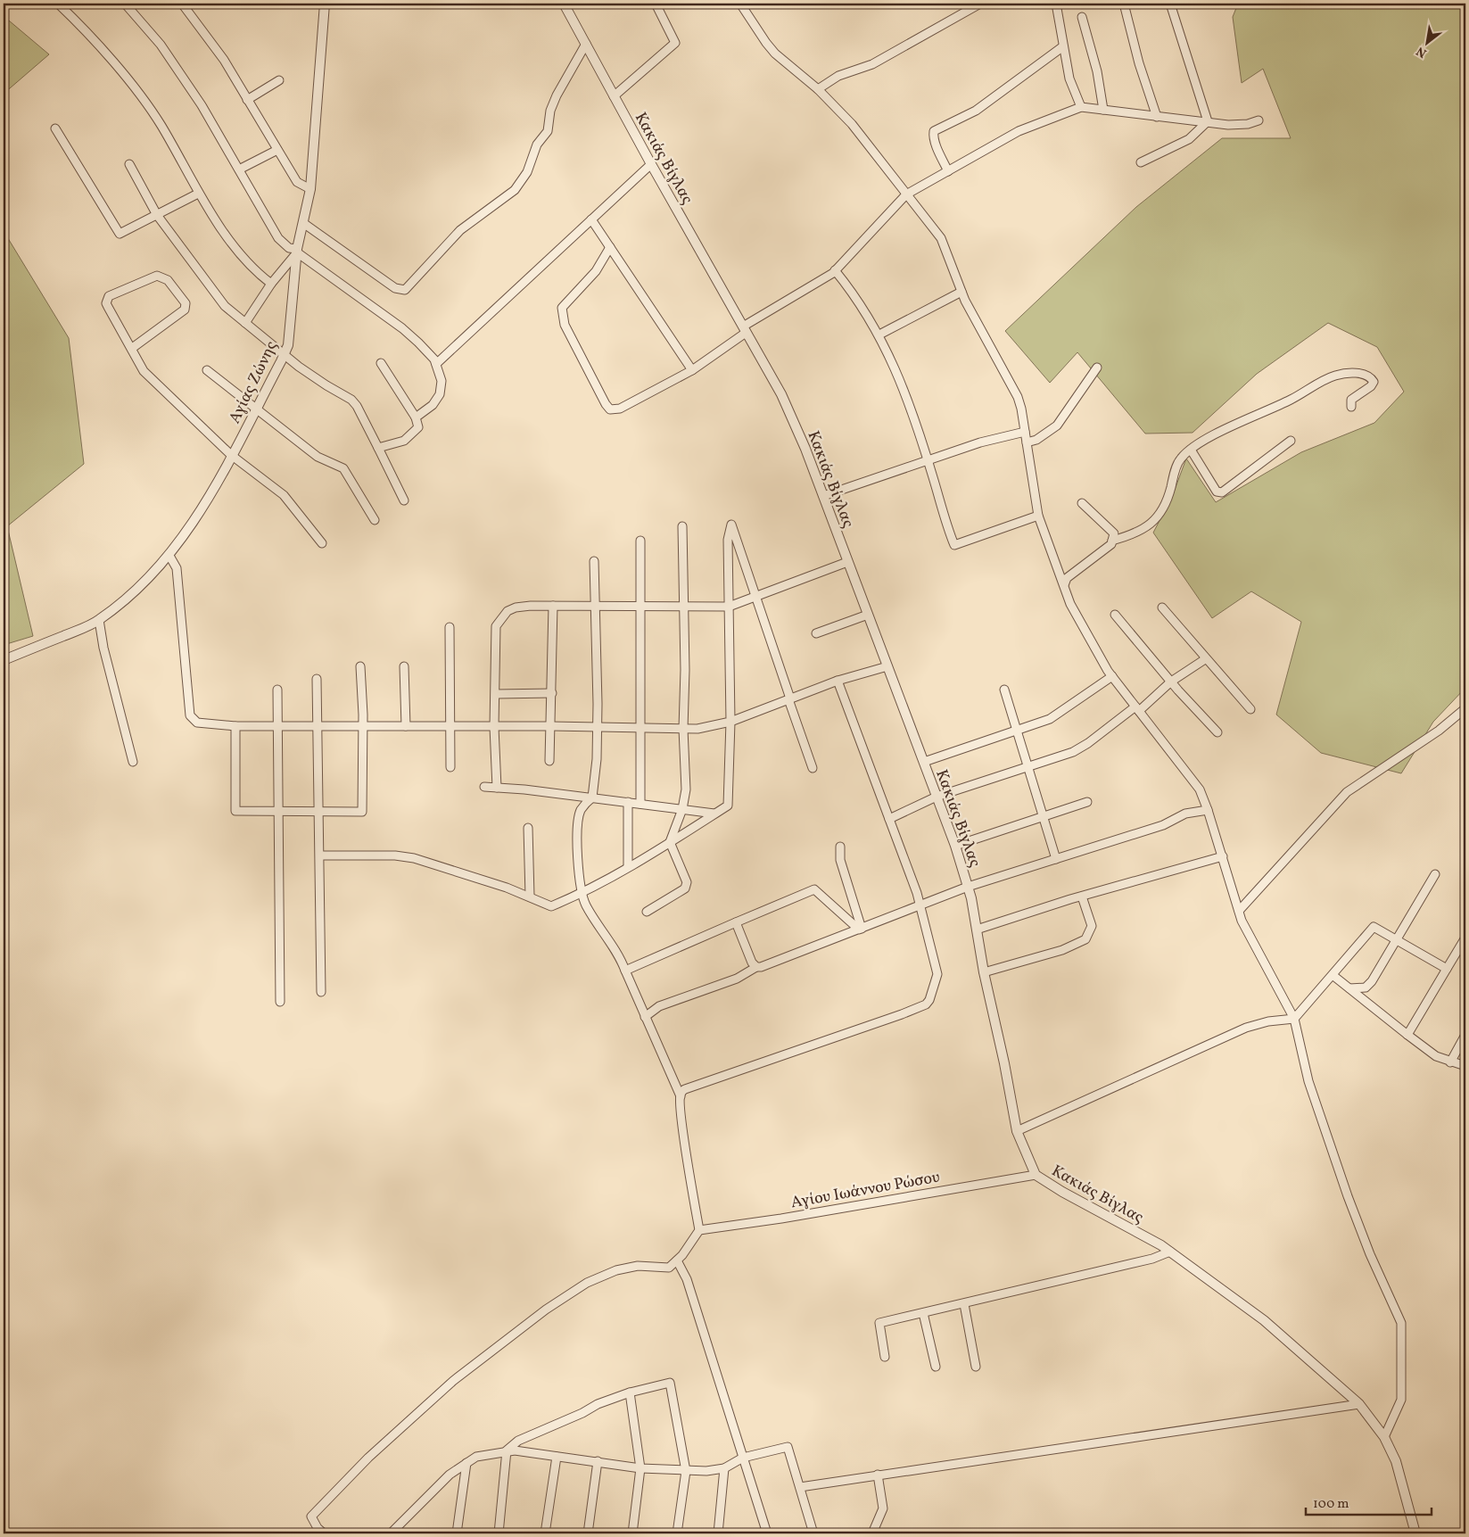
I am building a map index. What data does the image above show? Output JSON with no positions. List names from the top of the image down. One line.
{"streets":{"street":["Κακιάς Βίγλας","Αγίας Ζώνης","Αγίου Ιωάννου Ρώσου"]},"crossings":[["Κακιάς Βίγλας","Αγίου Ιωάννου Ρώσου"]],"scale_bar":"100 m","north":"bottom left"}
